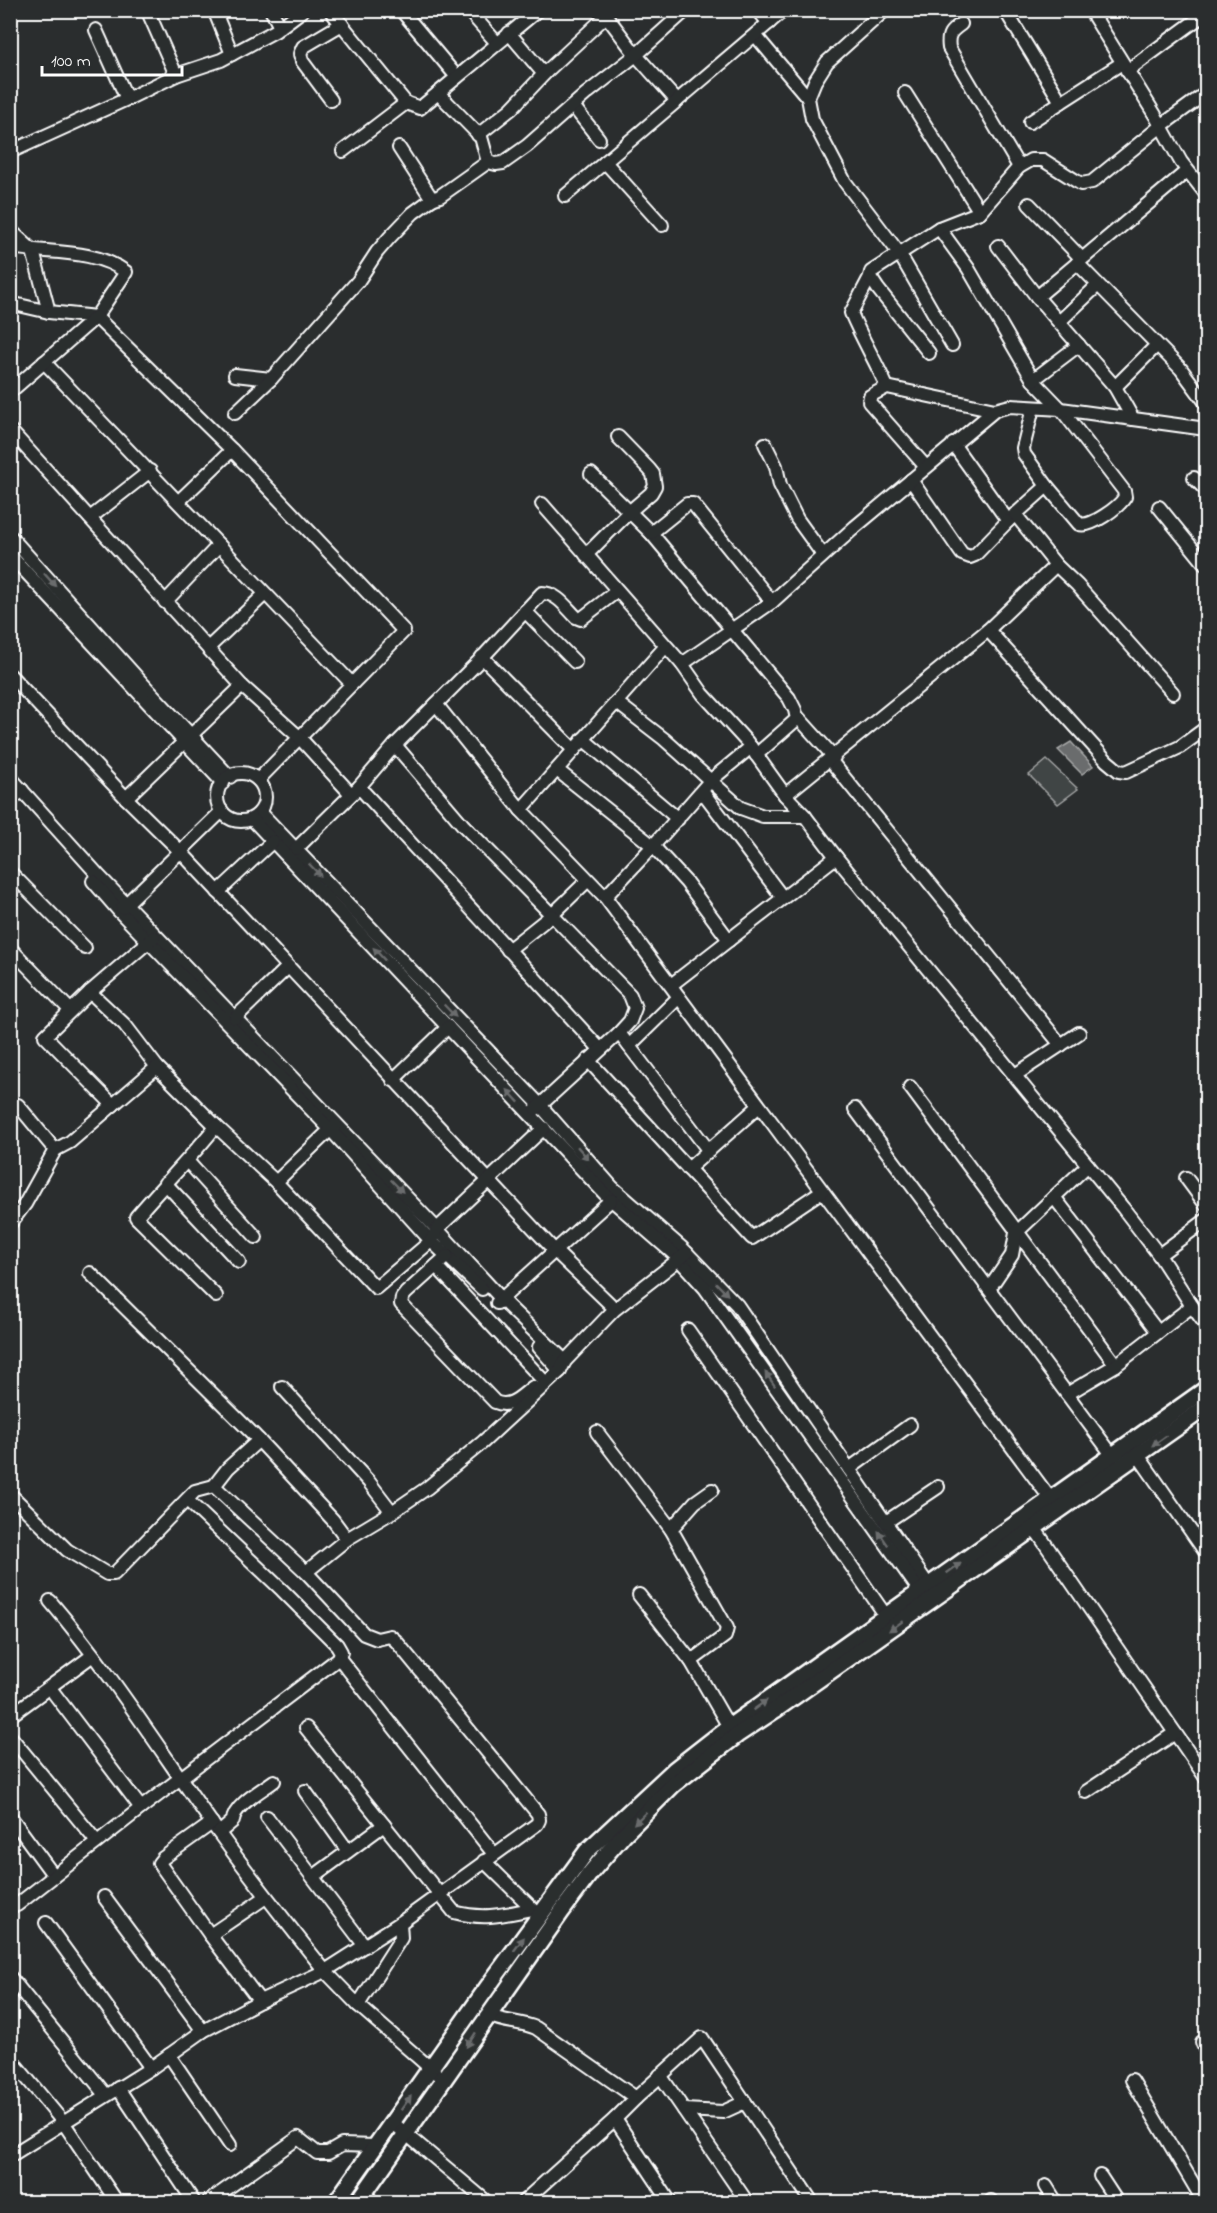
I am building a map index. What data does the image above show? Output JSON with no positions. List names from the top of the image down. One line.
{"scale_bar":"100 m"}
